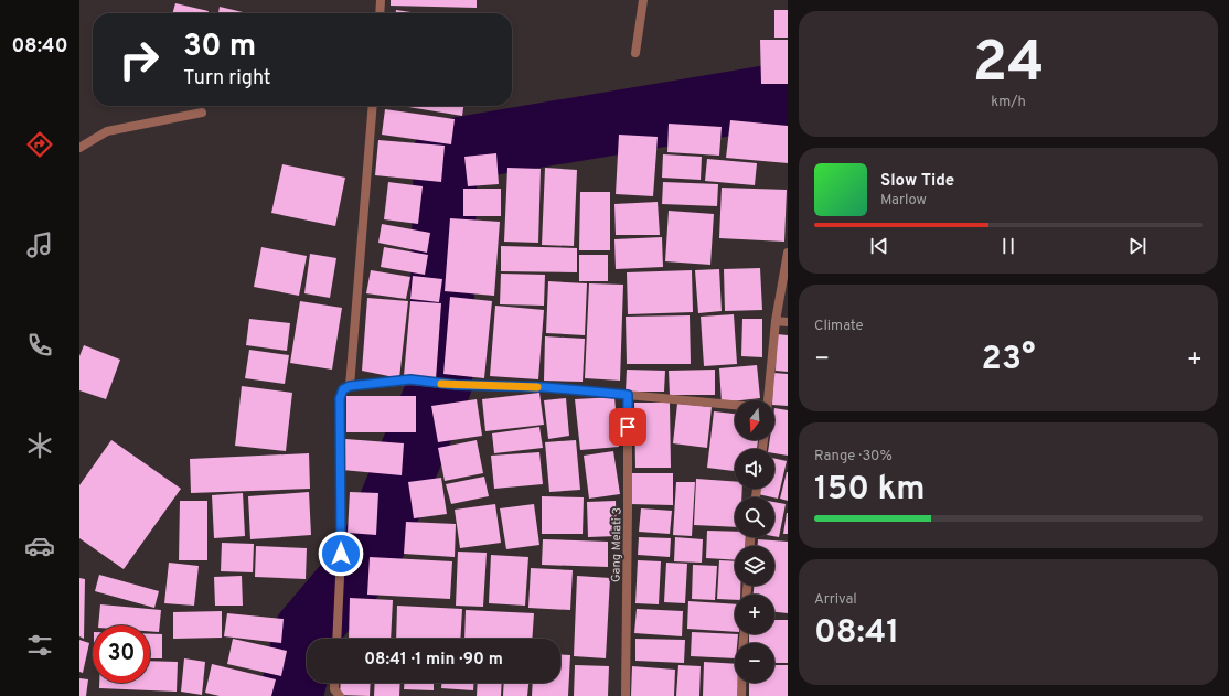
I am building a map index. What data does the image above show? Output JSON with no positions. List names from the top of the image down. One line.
{"streets":{"street":["Gang Melati 3"]},"north":"bottom","page":{"tabs":"08:40","tile":[["24","km/h"],"Climate",["Range · 30%","150 km"],["Arrival","08:41"]],"turn":["30 m","Turn right"],"song":["Slow Tide","Marlow"],"heat":["−","23°","+"],"map_buttons":["+","−"],"limit":"30","trip":"08:41 · 1 min · 90 m"}}
